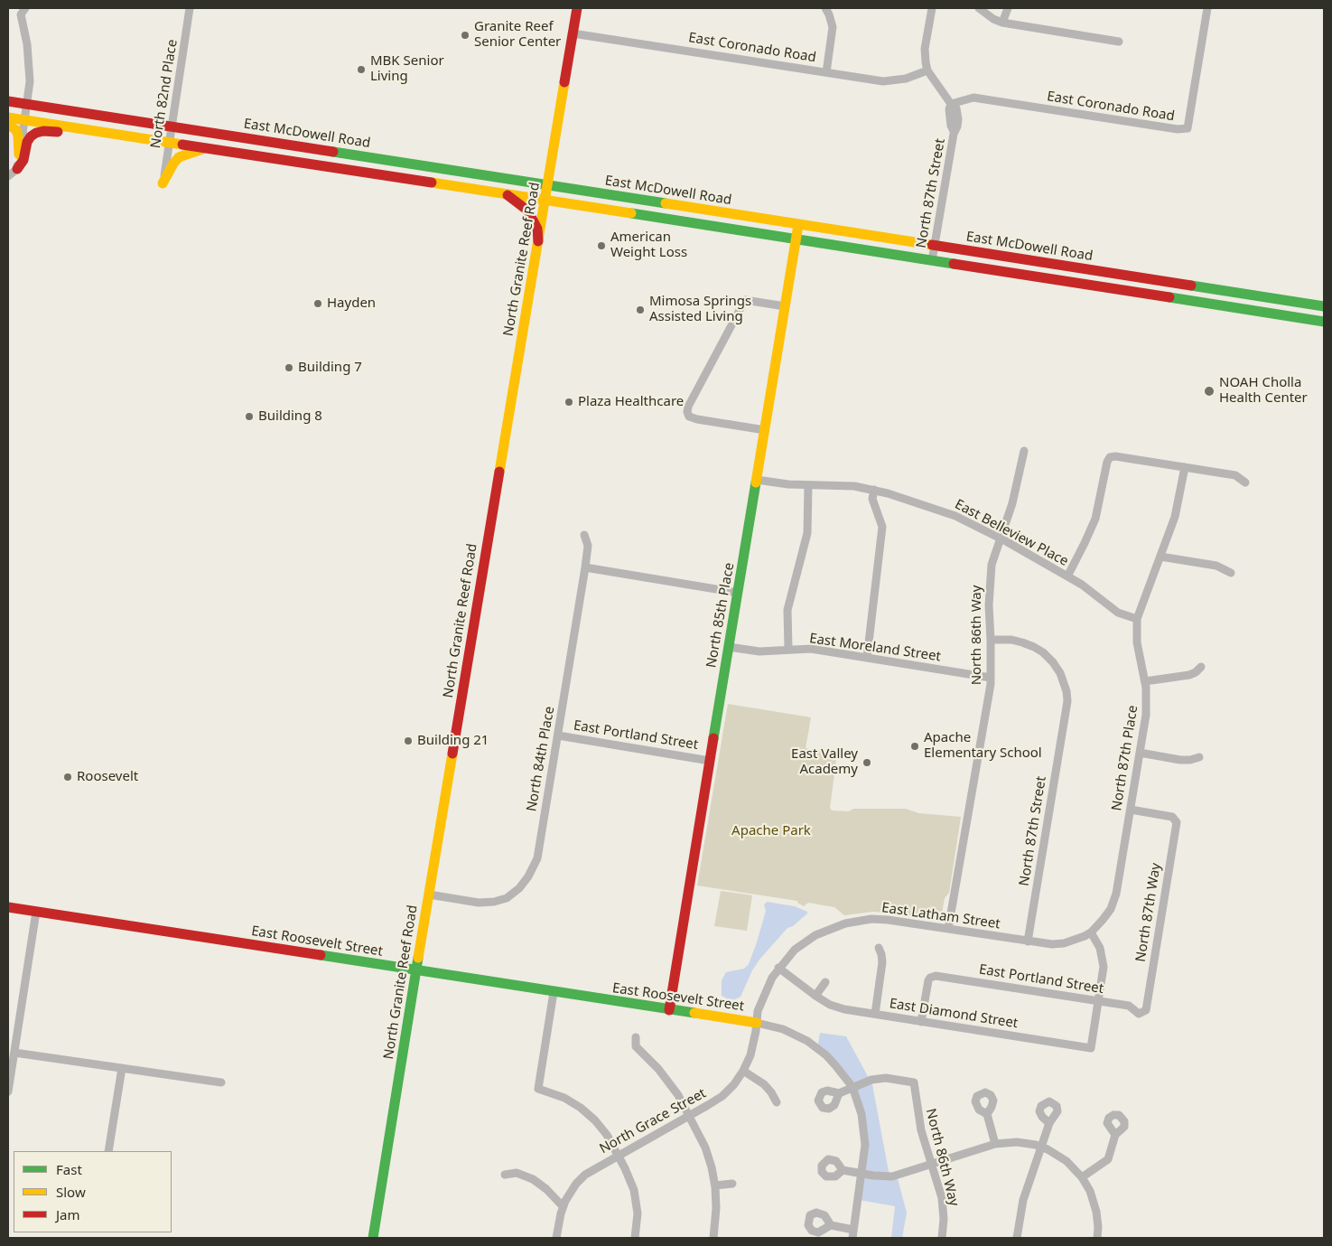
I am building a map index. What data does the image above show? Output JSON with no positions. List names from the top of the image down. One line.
{"streets":{"main road":["East McDowell Road","North Granite Reef Road","North 85th Place","East Roosevelt Street"],"street":["East Coronado Road","North 82nd Place","North 87th Street","East Belleview Place","North 86th Way","East Moreland Street","East Portland Street","North 87th Place","North 84th Place","North 87th Way","East Latham Street","East Diamond Street","North Grace Street"]},"crossings":[["East Coronado Road","North 87th Street"],["East Coronado Road","North Granite Reef Road"],["North 82nd Place","East McDowell Road"],["East McDowell Road","North 87th Street"],["East McDowell Road","North Granite Reef Road"],["East McDowell Road","North 85th Place"],["North 87th Street","North 86th Way"],["North 87th Street","East Latham Street"],["North Granite Reef Road","North 84th Place"],["North Granite Reef Road","East Roosevelt Street"],["East Belleview Place","North 85th Place"],["East Belleview Place","North 86th Way"],["East Belleview Place","North 87th Place"],["North 85th Place","East Moreland Street"],["North 85th Place","East Portland Street"],["North 85th Place","East Roosevelt Street"],["North 86th Way","East Moreland Street"],["North 86th Way","East Latham Street"],["East Portland Street","North 84th Place"],["East Portland Street","North 87th Way"],["East Portland Street","East Diamond Street"],["North 87th Place","North 87th Way"],["North 87th Place","East Latham Street"],["East Latham Street","East Roosevelt Street"],["East Latham Street","East Diamond Street"],["East Latham Street","North Grace Street"],["East Roosevelt Street","North Grace Street"]],"parks":["Apache Park"],"places":["Granite Reef Senior Center","MBK Senior Living","American Weight Loss","Hayden","Mimosa Springs Assisted Living","Building 7","NOAH Cholla Health Center","Plaza Healthcare","Building 8","Building 21","Apache Elementary School","East Valley Academy","Roosevelt"],"legend":["Fast","Slow","Jam"]}
